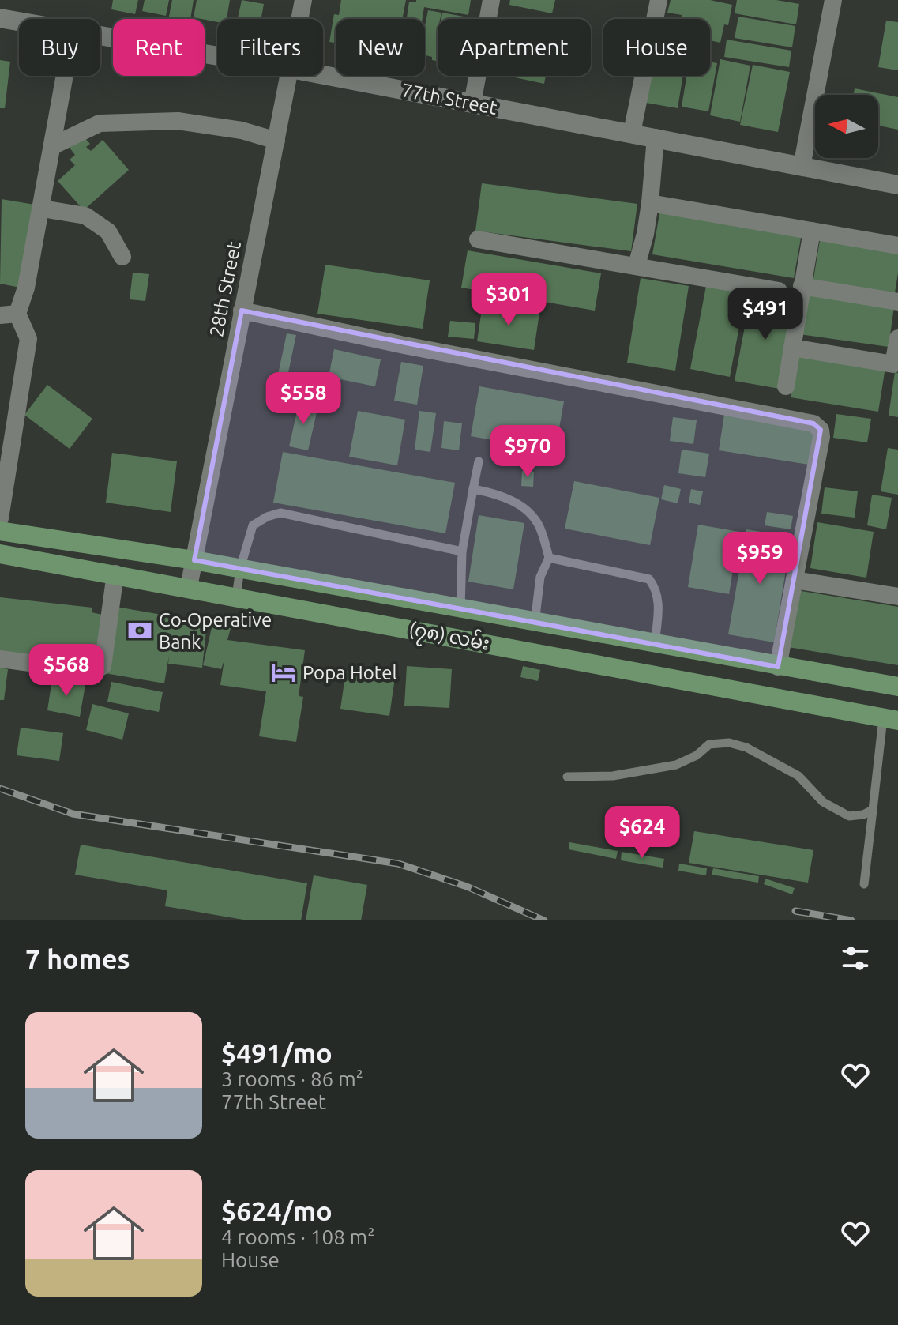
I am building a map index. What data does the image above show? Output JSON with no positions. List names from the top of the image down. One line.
{"streets":{"main road":["(၇၈) လမ်း"],"street":["77th Street","28th Street"]},"crossings":[["28th Street","(၇၈) လမ်း"]],"places":{"bank":["Co-Operative Bank"],"hotel":["Popa Hotel"]},"north":"left","page":{"chip":["Buy","Rent","Filters","New","Apartment","House"],"price":["$301","$491","$558","$970","$959","$568","$624"],"heading":"7 homes","list":[{"name":"$491/mo","note":"3 rooms · 86 m² · 77th Street"},{"name":"$624/mo","note":"4 rooms · 108 m² · House"}]}}
